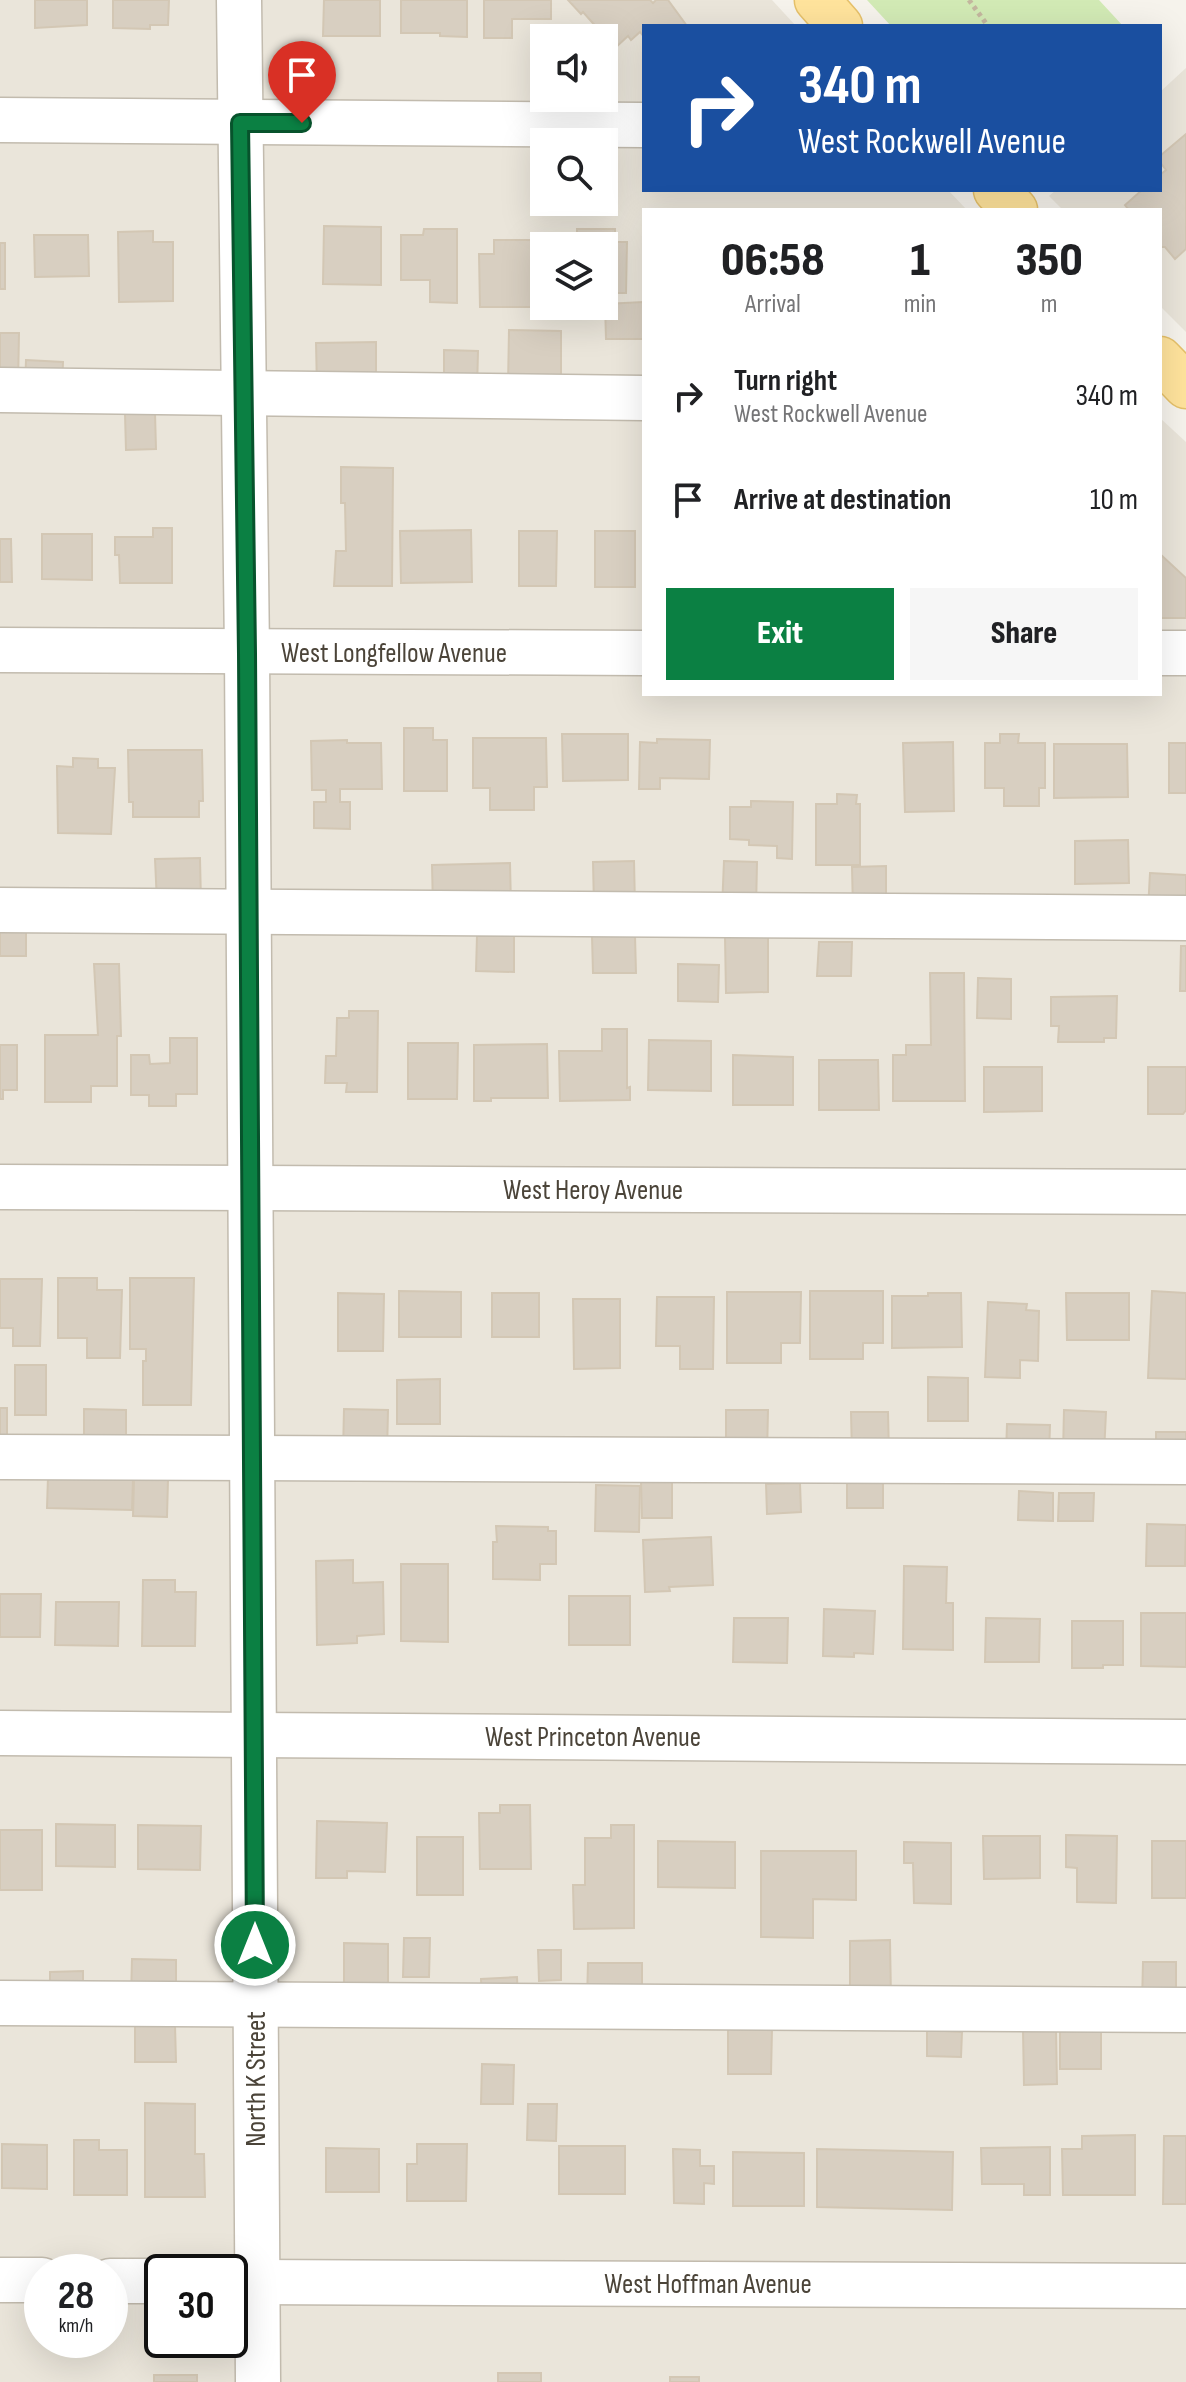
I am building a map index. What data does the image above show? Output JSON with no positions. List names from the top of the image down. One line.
{"streets":{"street":["West Longfellow Avenue","West Heroy Avenue","West Princeton Avenue","North K Street","West Hoffman Avenue"]},"crossings":[["West Longfellow Avenue","North K Street"],["West Heroy Avenue","North K Street"],["West Princeton Avenue","North K Street"]],"page":{"turn":["340 m","West Rockwell Avenue"],"eta":["06:58","Arrival","1","min","350","m"],"list":[{"name":"Turn right","note":"West Rockwell Avenue","value":"340 m"},{"name":"Arrive at destination","value":"10 m"}],"buttons":["Exit","Share"],"speed":"28 km/h","limit":"30"}}
